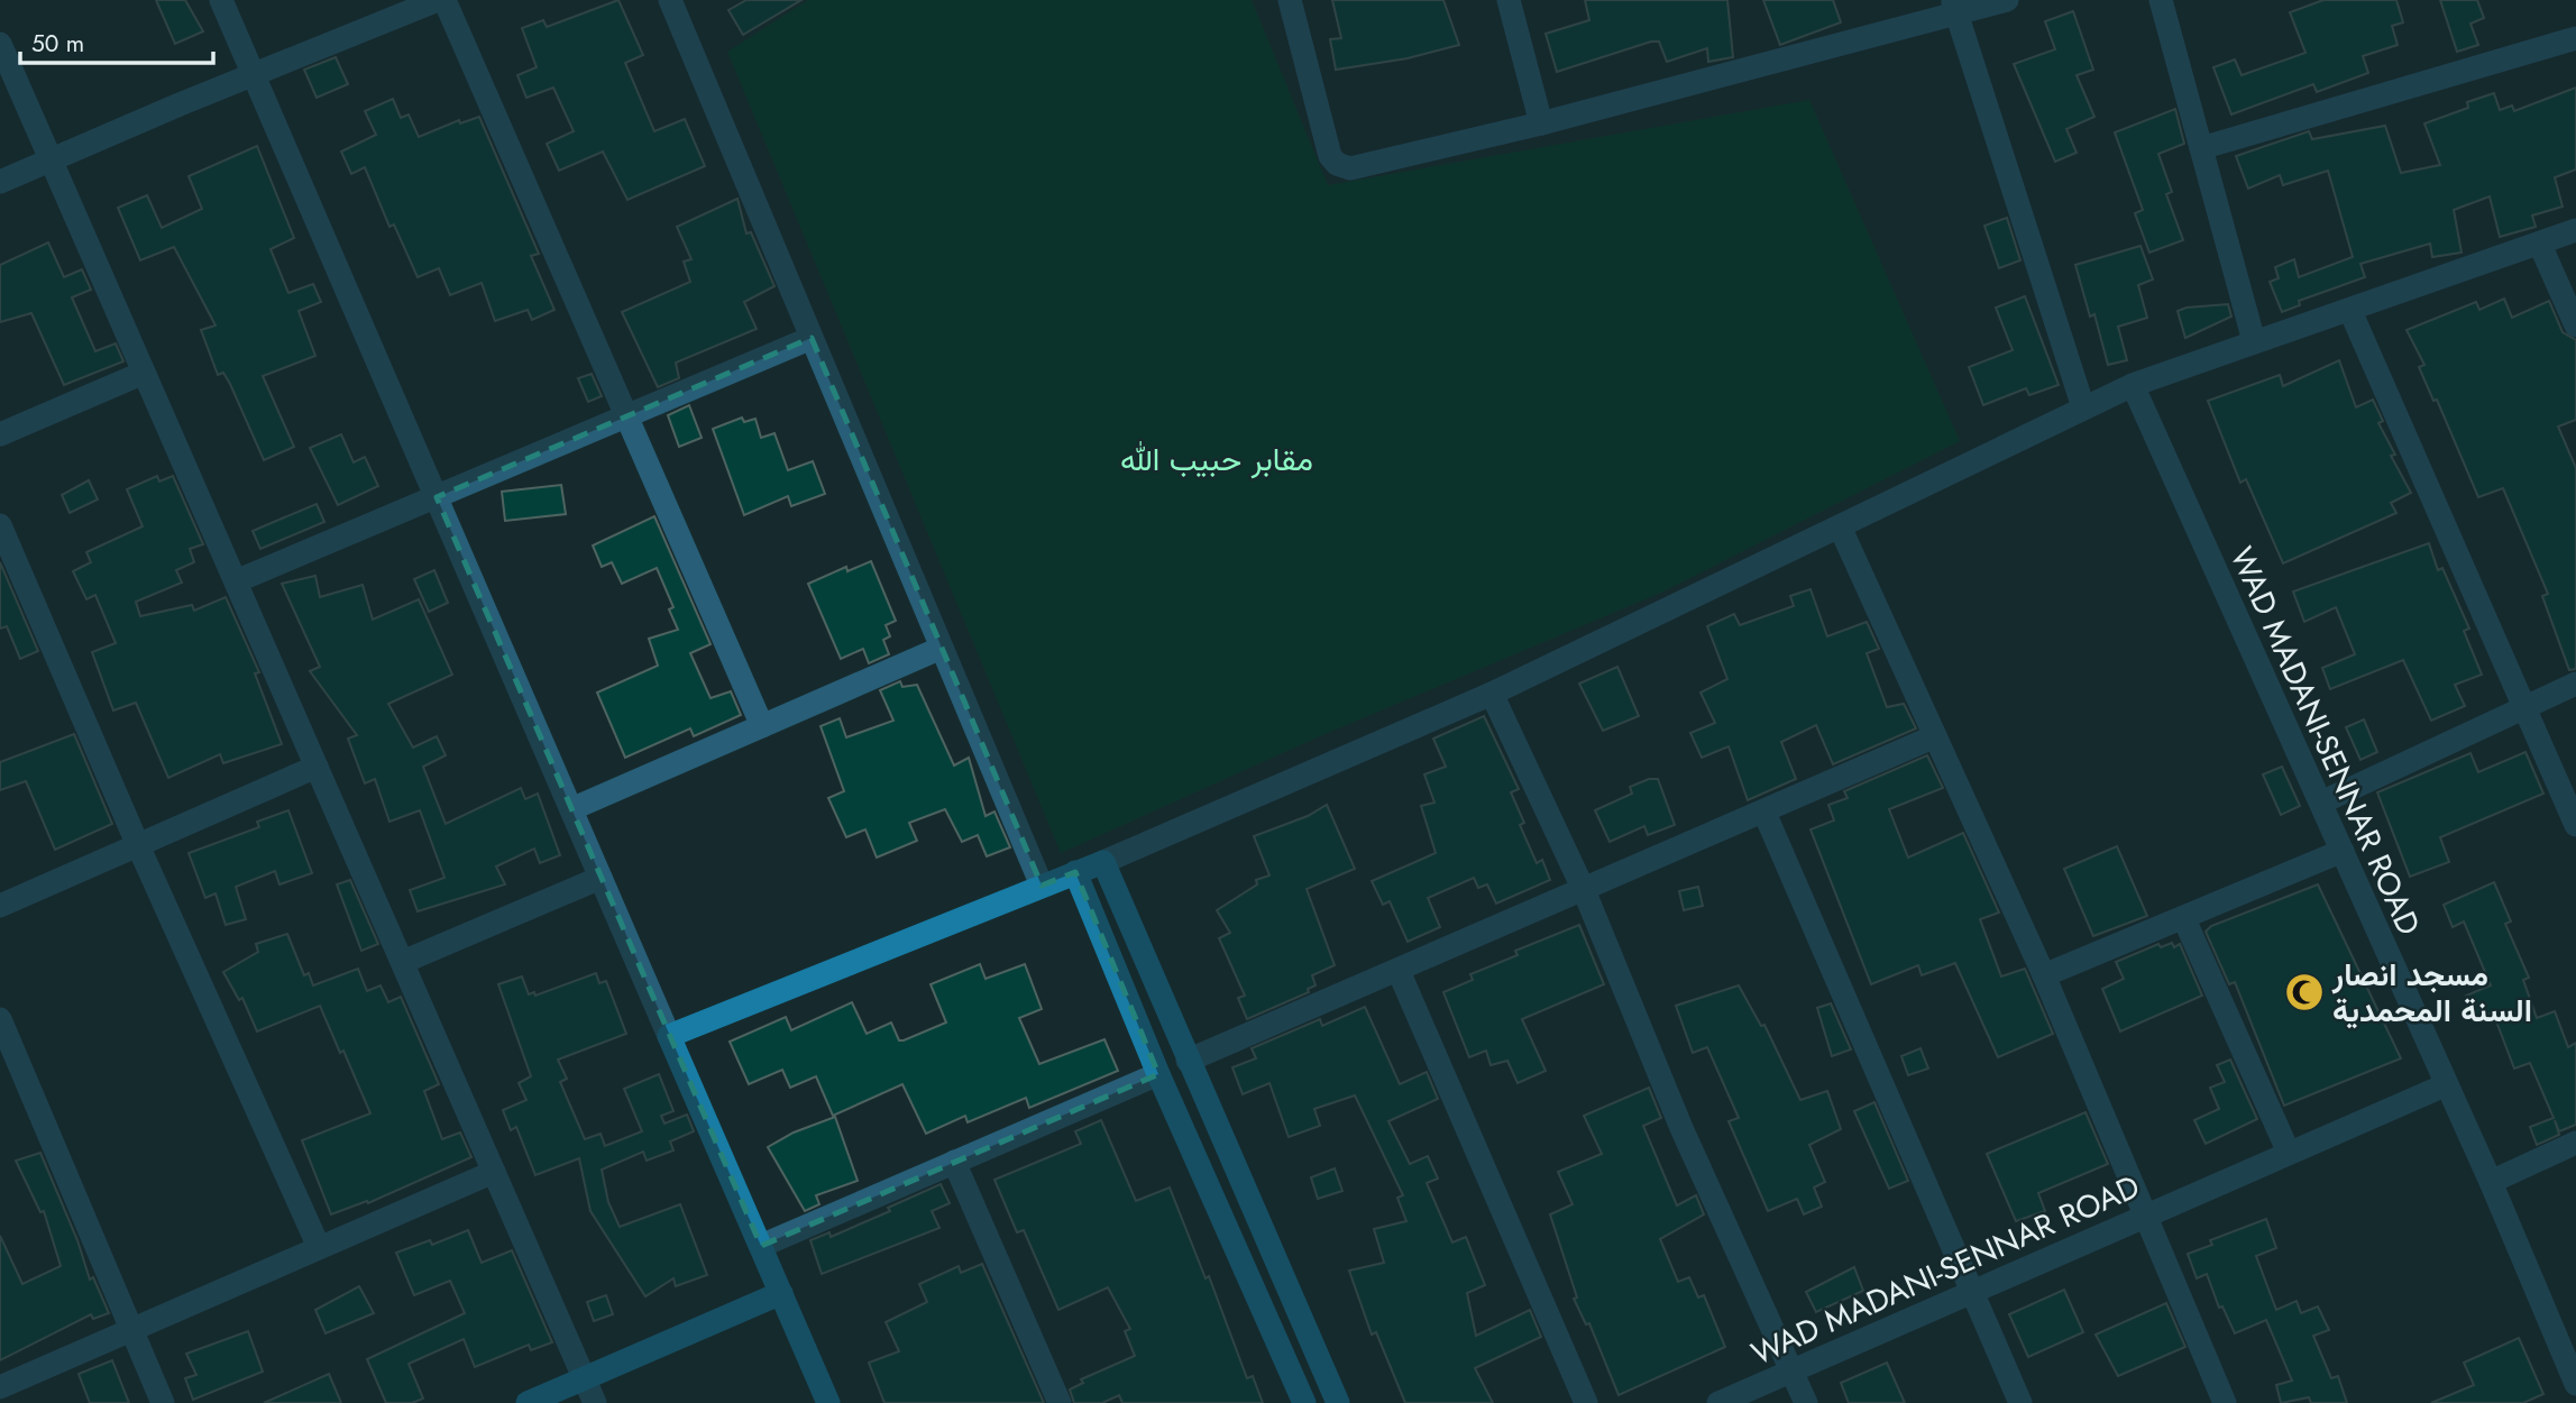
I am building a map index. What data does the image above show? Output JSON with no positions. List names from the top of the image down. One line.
{"streets":{"street":["WAD MADANI-SENNAR ROAD"]},"parks":["مقابر حبيب الله"],"places":{"mosque":["مسجد انصار السنة المحمدية"]},"scale_bar":"50 m"}
